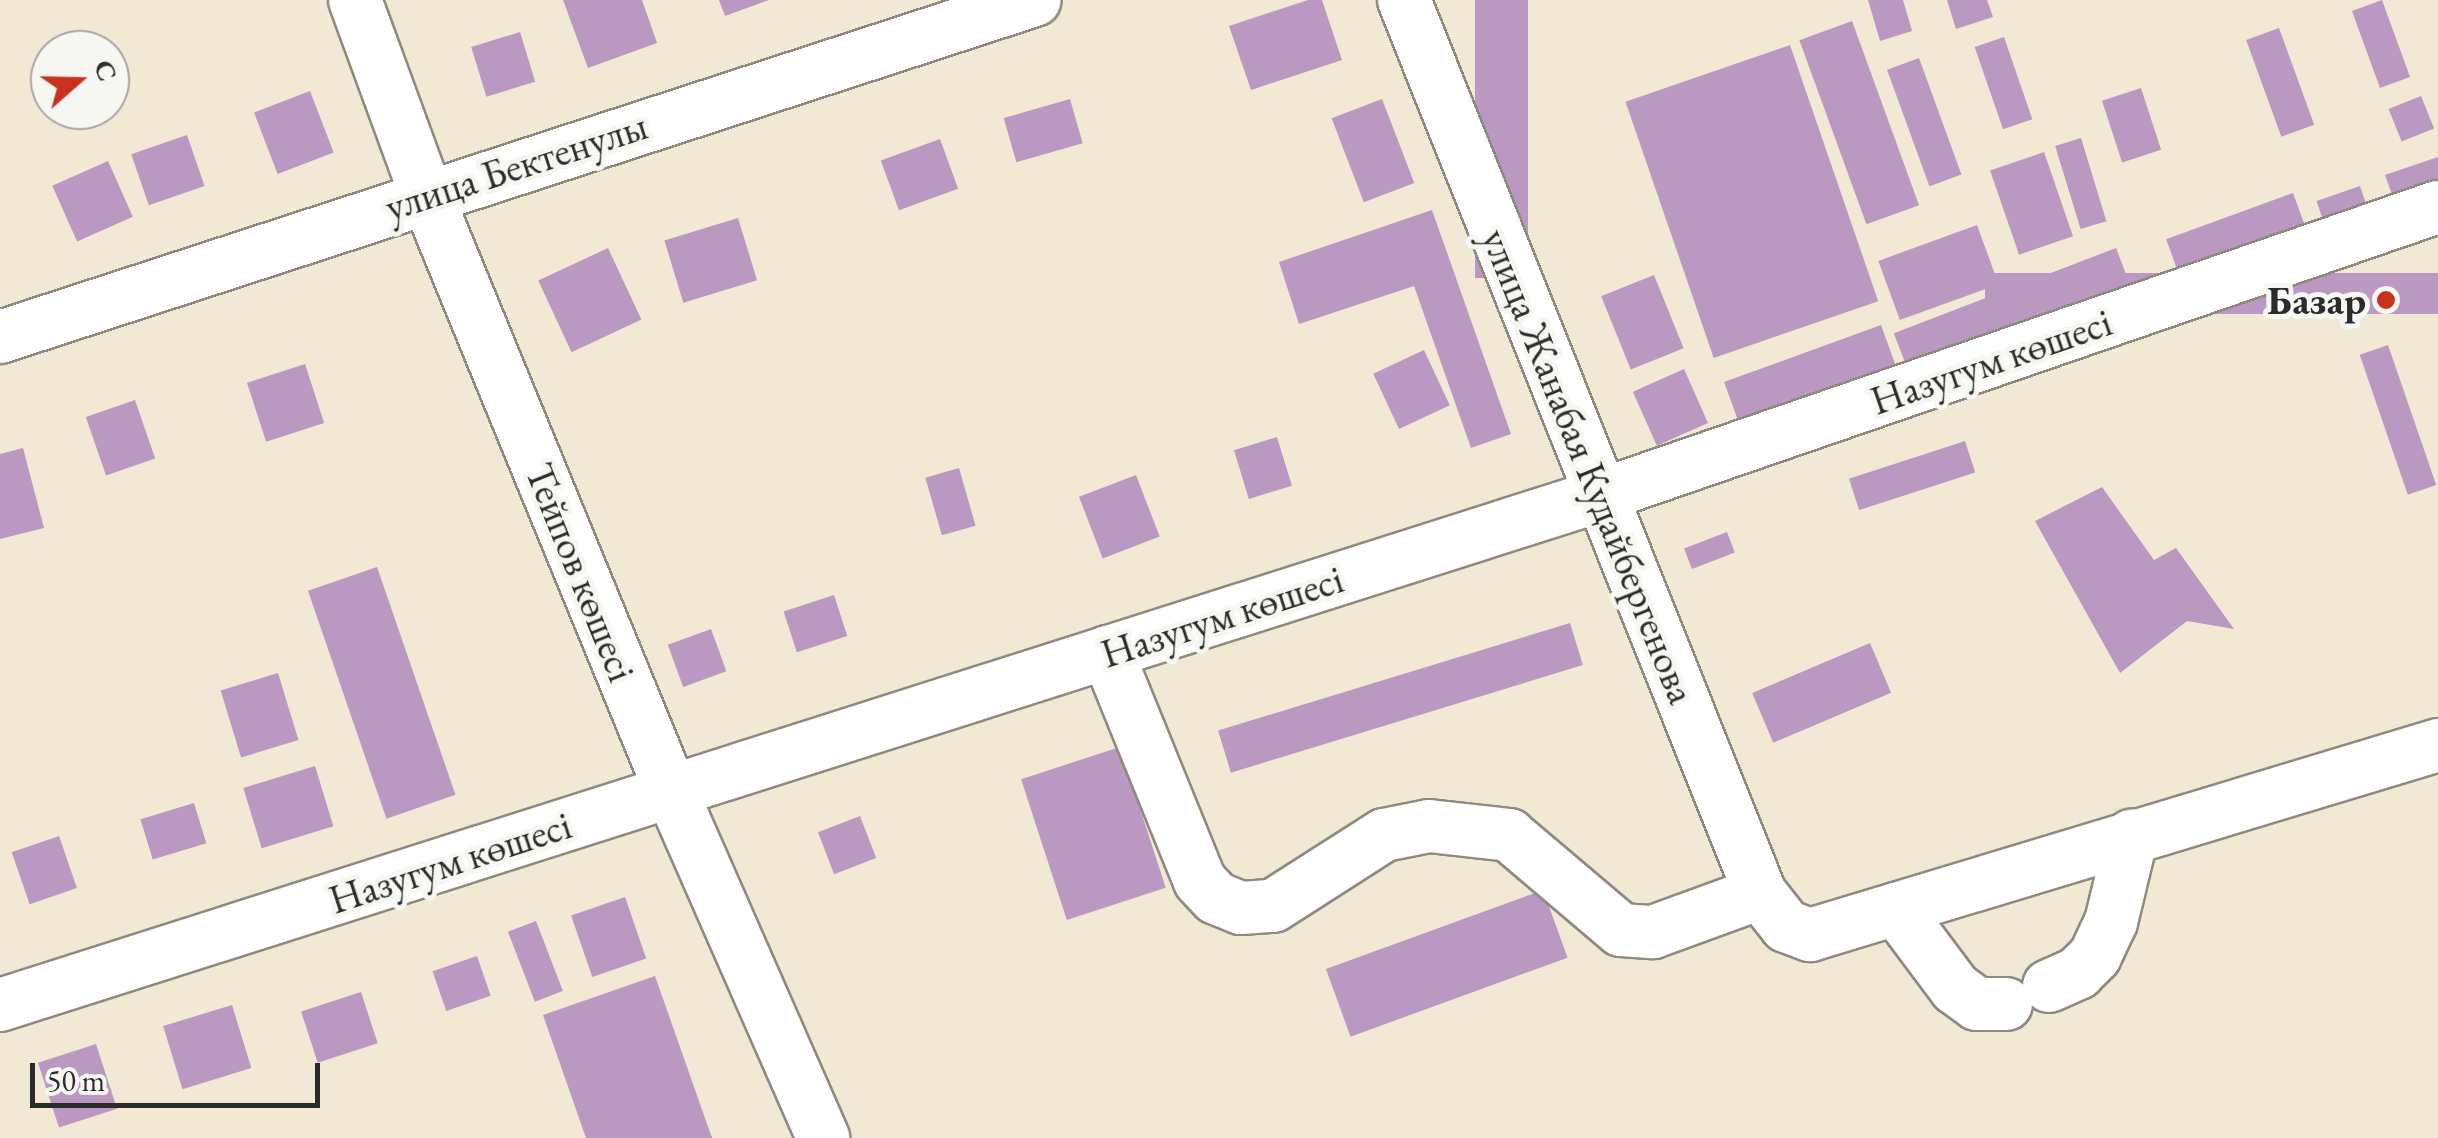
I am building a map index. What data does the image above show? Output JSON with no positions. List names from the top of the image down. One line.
{"streets":{"street":["улица Бектенулы","Назугум көшесі","улица Жанабая Кудайбергенова","Тейпов көшесі"]},"crossings":[["улица Бектенулы","Тейпов көшесі"],["Назугум көшесі","улица Жанабая Кудайбергенова"],["Назугум көшесі","Тейпов көшесі"]],"places":["Базар"],"scale_bar":"50 m","north":"right"}
